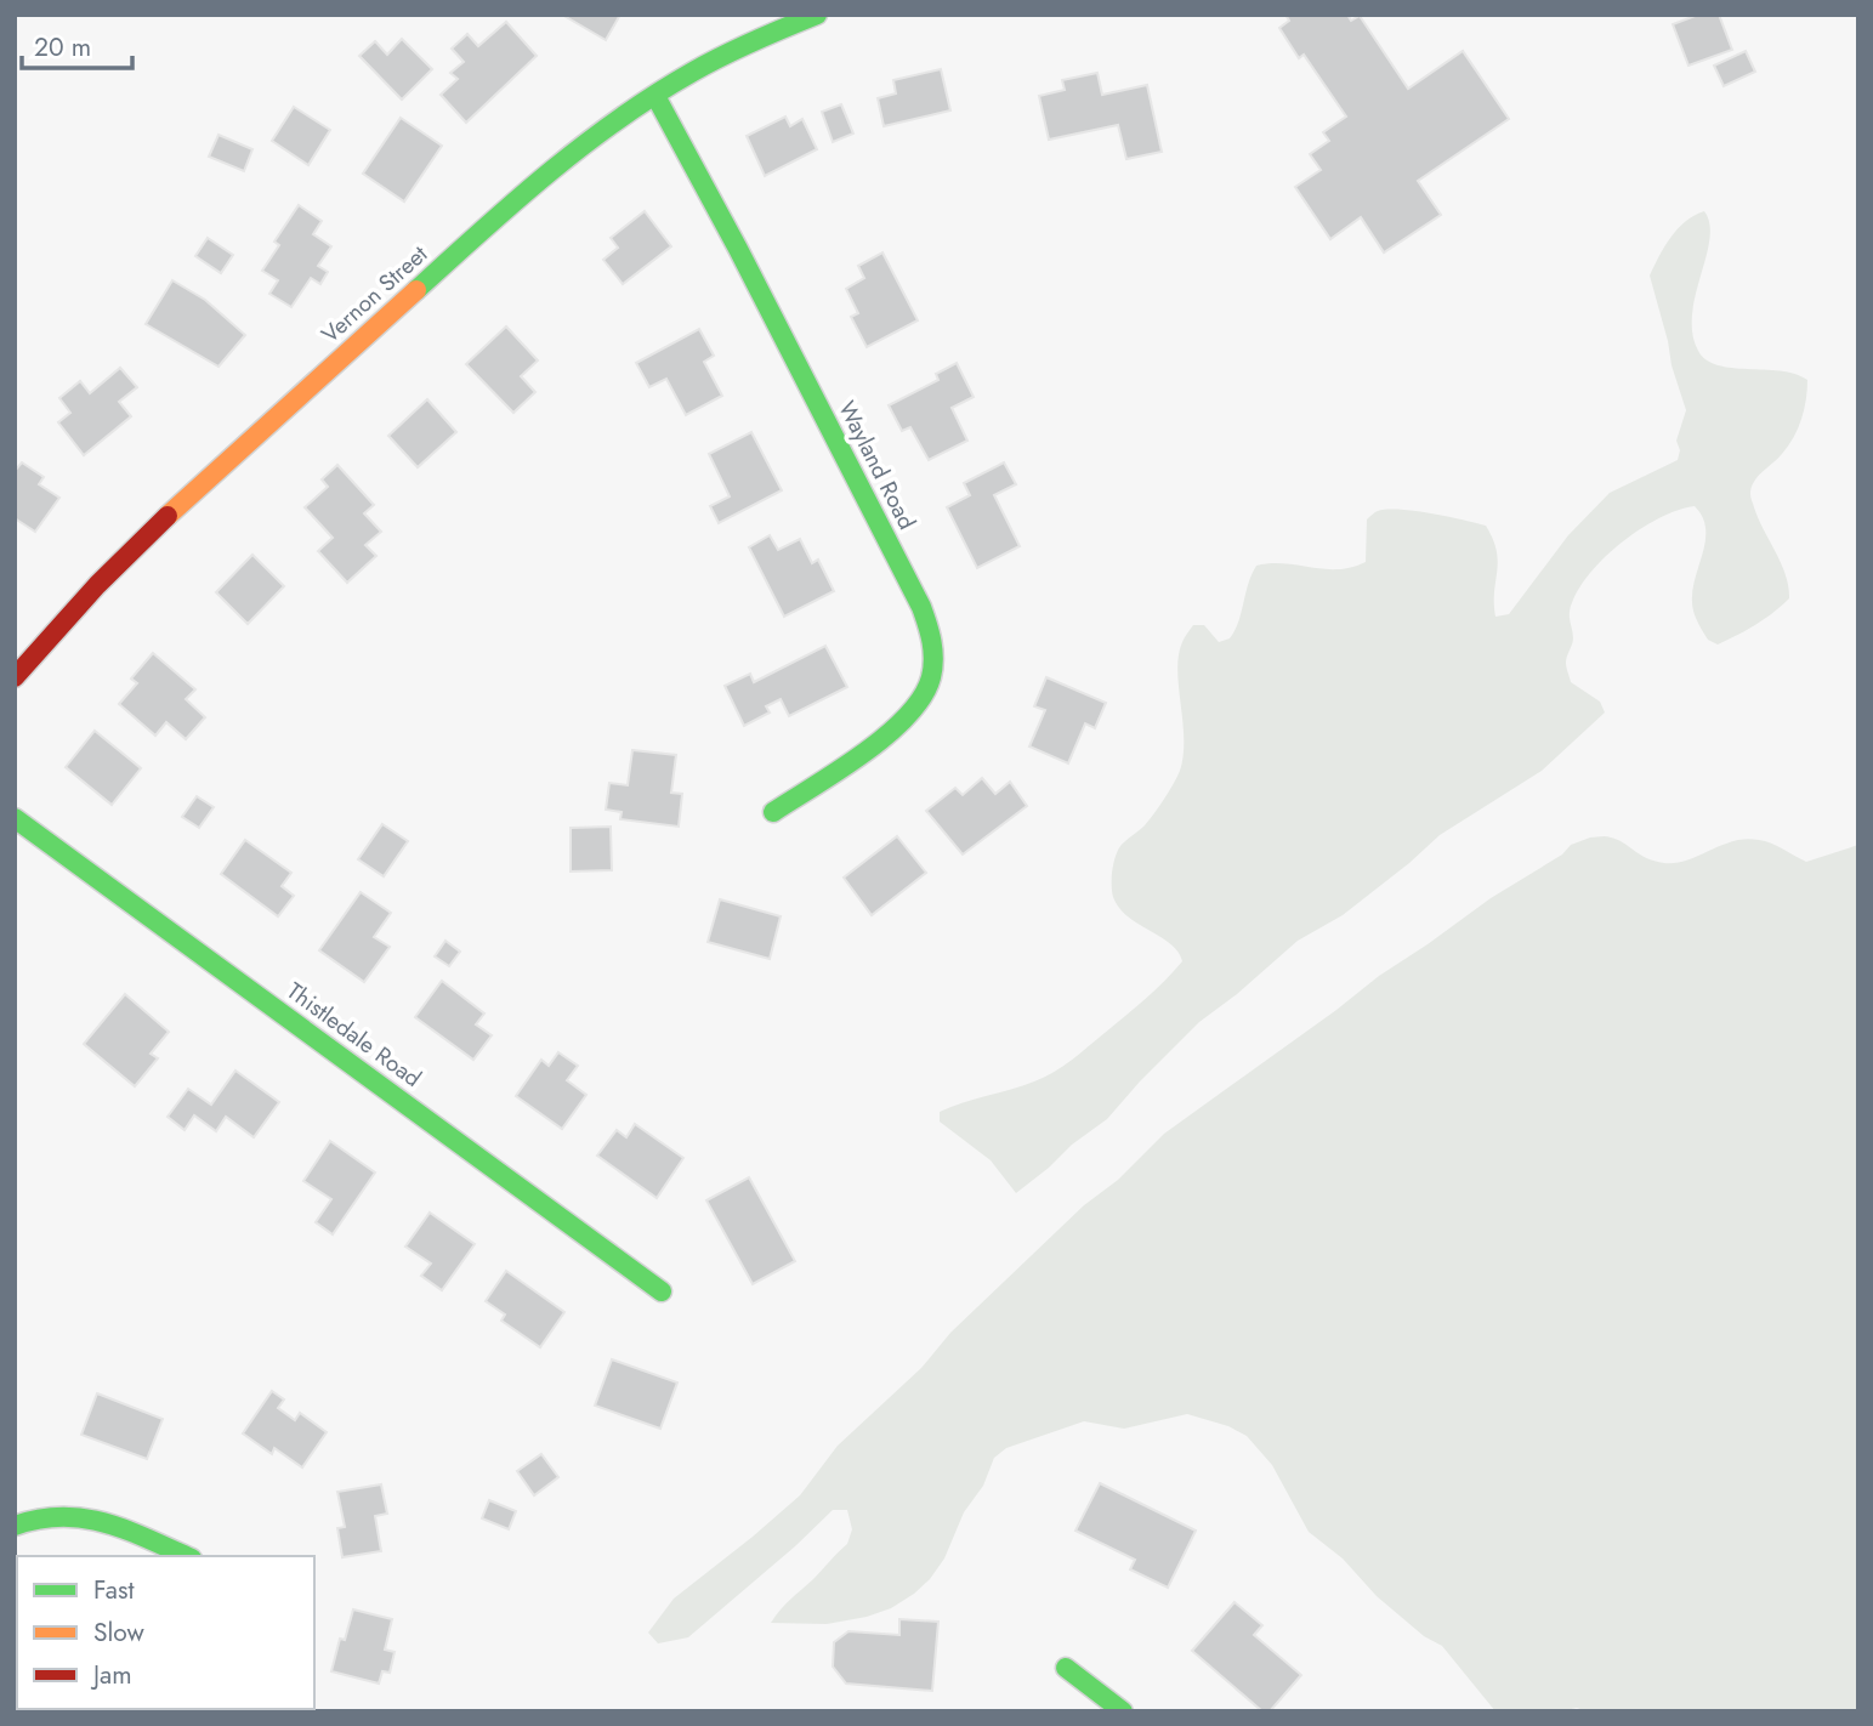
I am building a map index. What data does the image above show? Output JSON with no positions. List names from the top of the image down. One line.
{"streets":{"street":["Vernon Street","Wayland Road","Thistledale Road"]},"crossings":[["Vernon Street","Wayland Road"]],"legend":["Fast","Slow","Jam"],"scale_bar":"20 m"}
